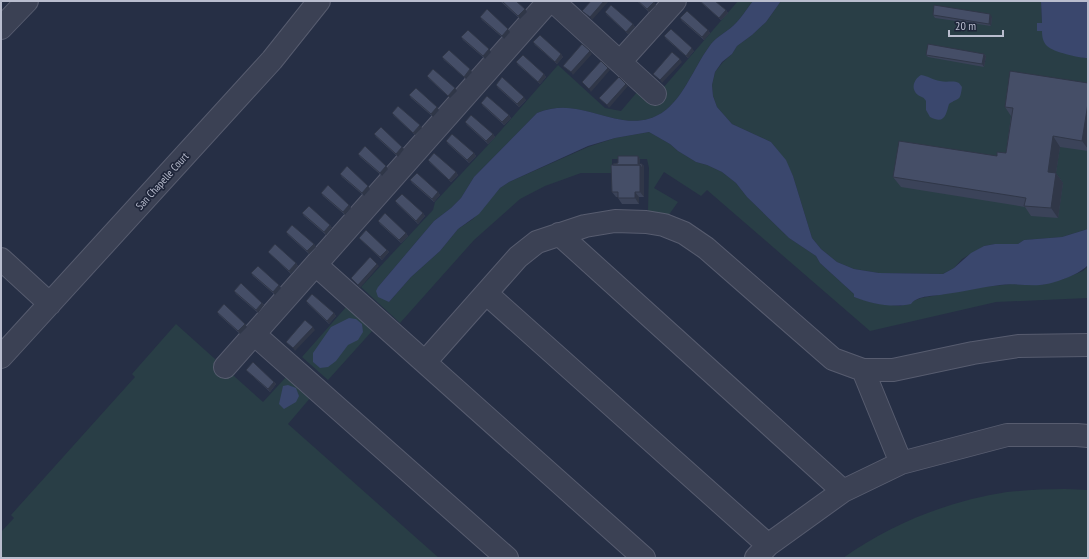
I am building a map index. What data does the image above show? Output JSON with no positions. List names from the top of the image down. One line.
{"streets":{"street":["San Chapelle Court"]},"scale_bar":"20 m"}
